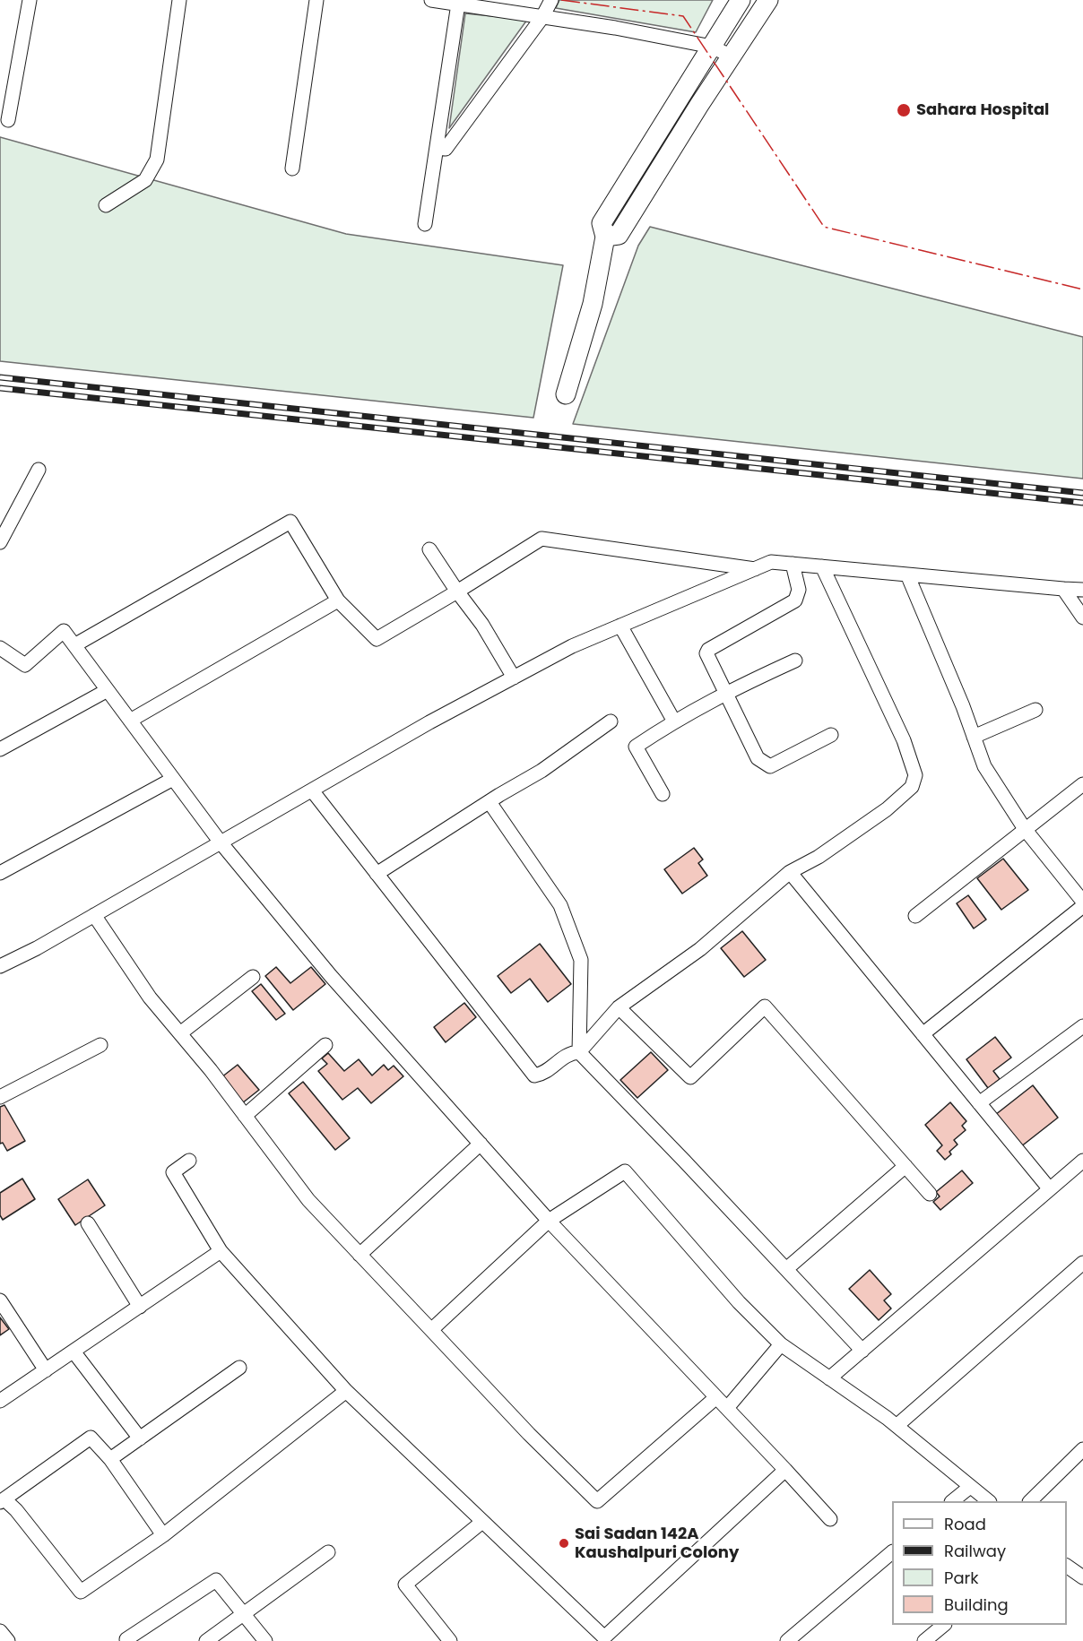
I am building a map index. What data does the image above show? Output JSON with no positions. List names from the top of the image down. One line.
{"places":["Sahara Hospital","Sai Sadan 142A Kaushalpuri Colony"],"legend":["Road","Railway","Park","Building"]}
